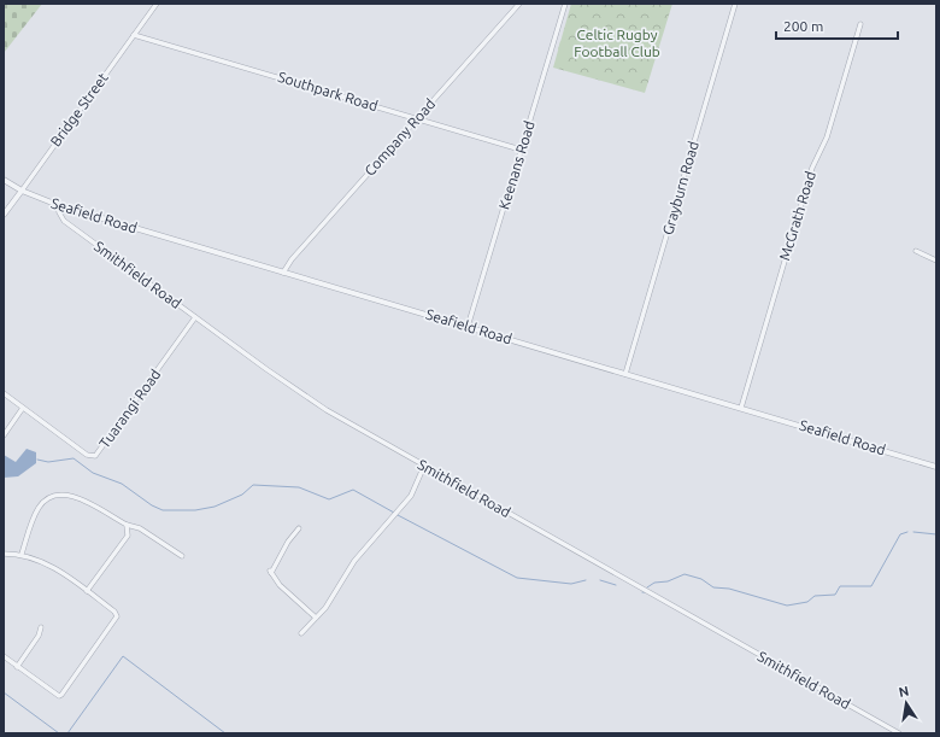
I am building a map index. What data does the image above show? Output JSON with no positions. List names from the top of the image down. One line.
{"streets":{"street":["Southpark Road","Bridge Street","Company Road","Keenans Road","Grayburn Road","Seafield Road","McGrath Road","Smithfield Road","Tuarangi Road"]},"crossings":[["Southpark Road","Bridge Street"],["Southpark Road","Company Road"],["Southpark Road","Keenans Road"],["Bridge Street","Seafield Road"],["Company Road","Seafield Road"],["Keenans Road","Seafield Road"],["Grayburn Road","Seafield Road"],["Seafield Road","McGrath Road"],["Seafield Road","Smithfield Road"],["Smithfield Road","Tuarangi Road"]],"parks":["Celtic Rugby Football Club"],"scale_bar":"200 m","north":"top"}
